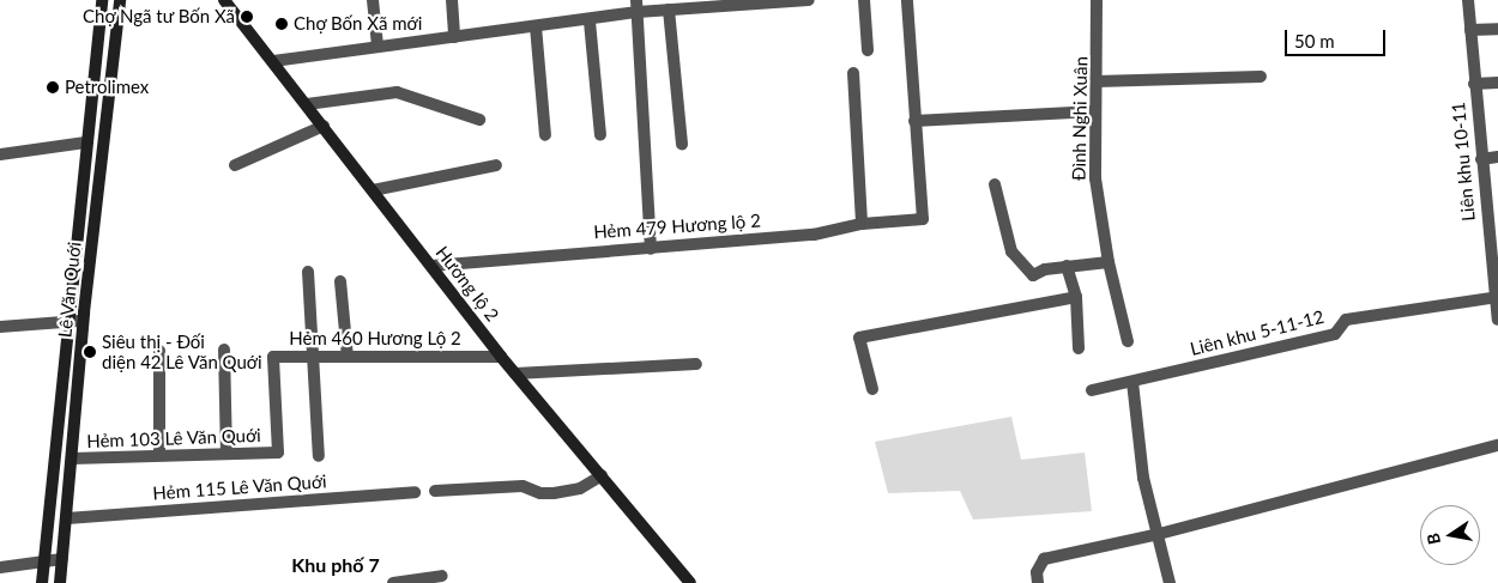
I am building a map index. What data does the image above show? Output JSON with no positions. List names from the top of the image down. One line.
{"streets":{"main road":["Hương lộ 2","Lê Văn Quới"],"street":["Đình Nghi Xuân","Liên khu 10-11","Hẻm 479 Hương lộ 2","Liên khu 5-11-12","Hẻm 460 Hương Lộ 2","Hẻm 103 Lê Văn Quới","Hẻm 115 Lê Văn Quới"]},"crossings":[["Liên khu 10-11","Liên khu 5-11-12"],["Hẻm 479 Hương lộ 2","Hương lộ 2"],["Hương lộ 2","Hẻm 460 Hương Lộ 2"],["Lê Văn Quới","Hẻm 103 Lê Văn Quới"],["Lê Văn Quới","Hẻm 115 Lê Văn Quới"],["Hẻm 460 Hương Lộ 2","Hẻm 103 Lê Văn Quới"]],"districts":["Khu phố 7"],"places":["Chợ Ngã tư Bốn Xã","Chợ Bốn Xã mới","Petrolimex","Siêu thị - Đối diện 42 Lê Văn Quới"],"scale_bar":"50 m","north":"left"}
